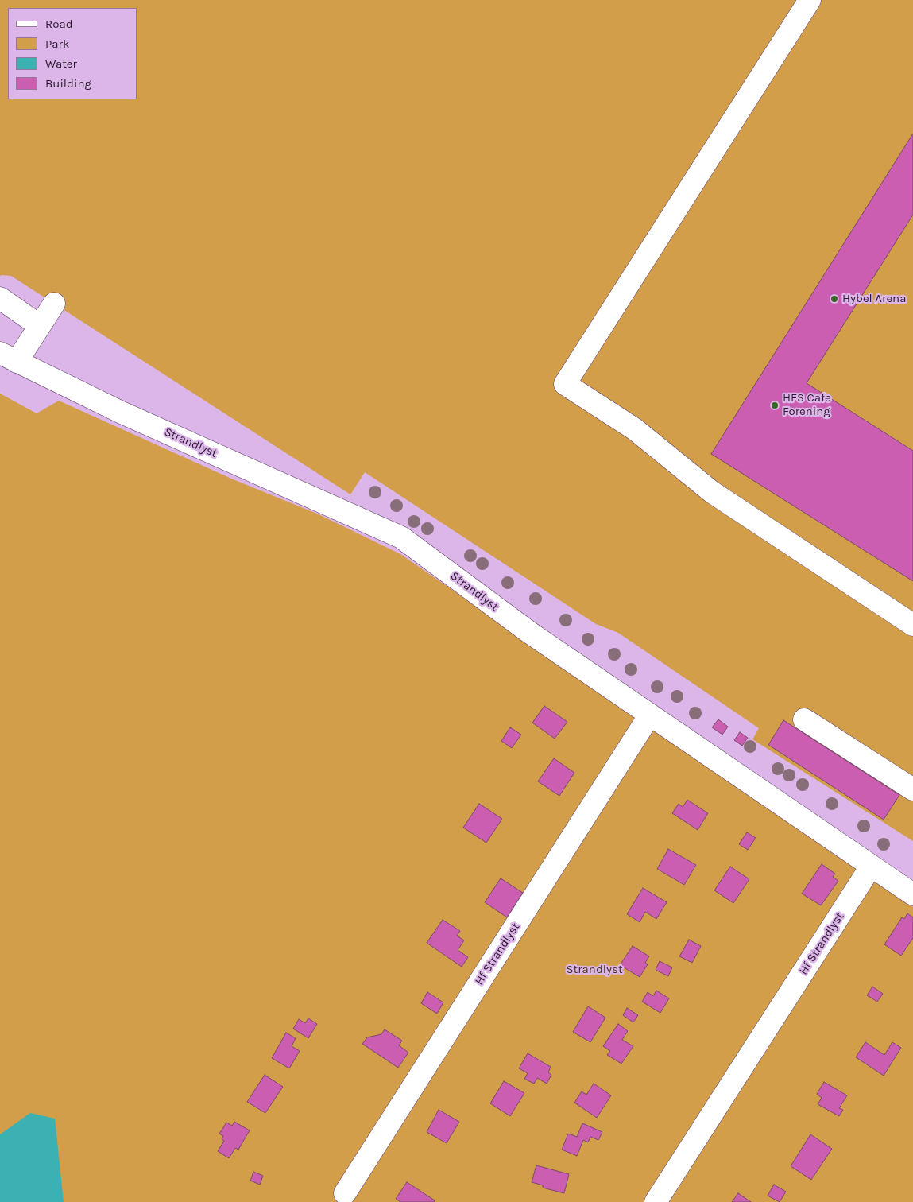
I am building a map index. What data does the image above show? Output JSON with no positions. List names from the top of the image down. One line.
{"streets":{"street":["Strandlyst","Hf Strandlyst"]},"crossings":[["Strandlyst","Hf Strandlyst"]],"parks":["Strandlyst"],"places":["Hybel Arena","HFS Cafe Forening"],"legend":["Road","Park","Water","Building"]}
